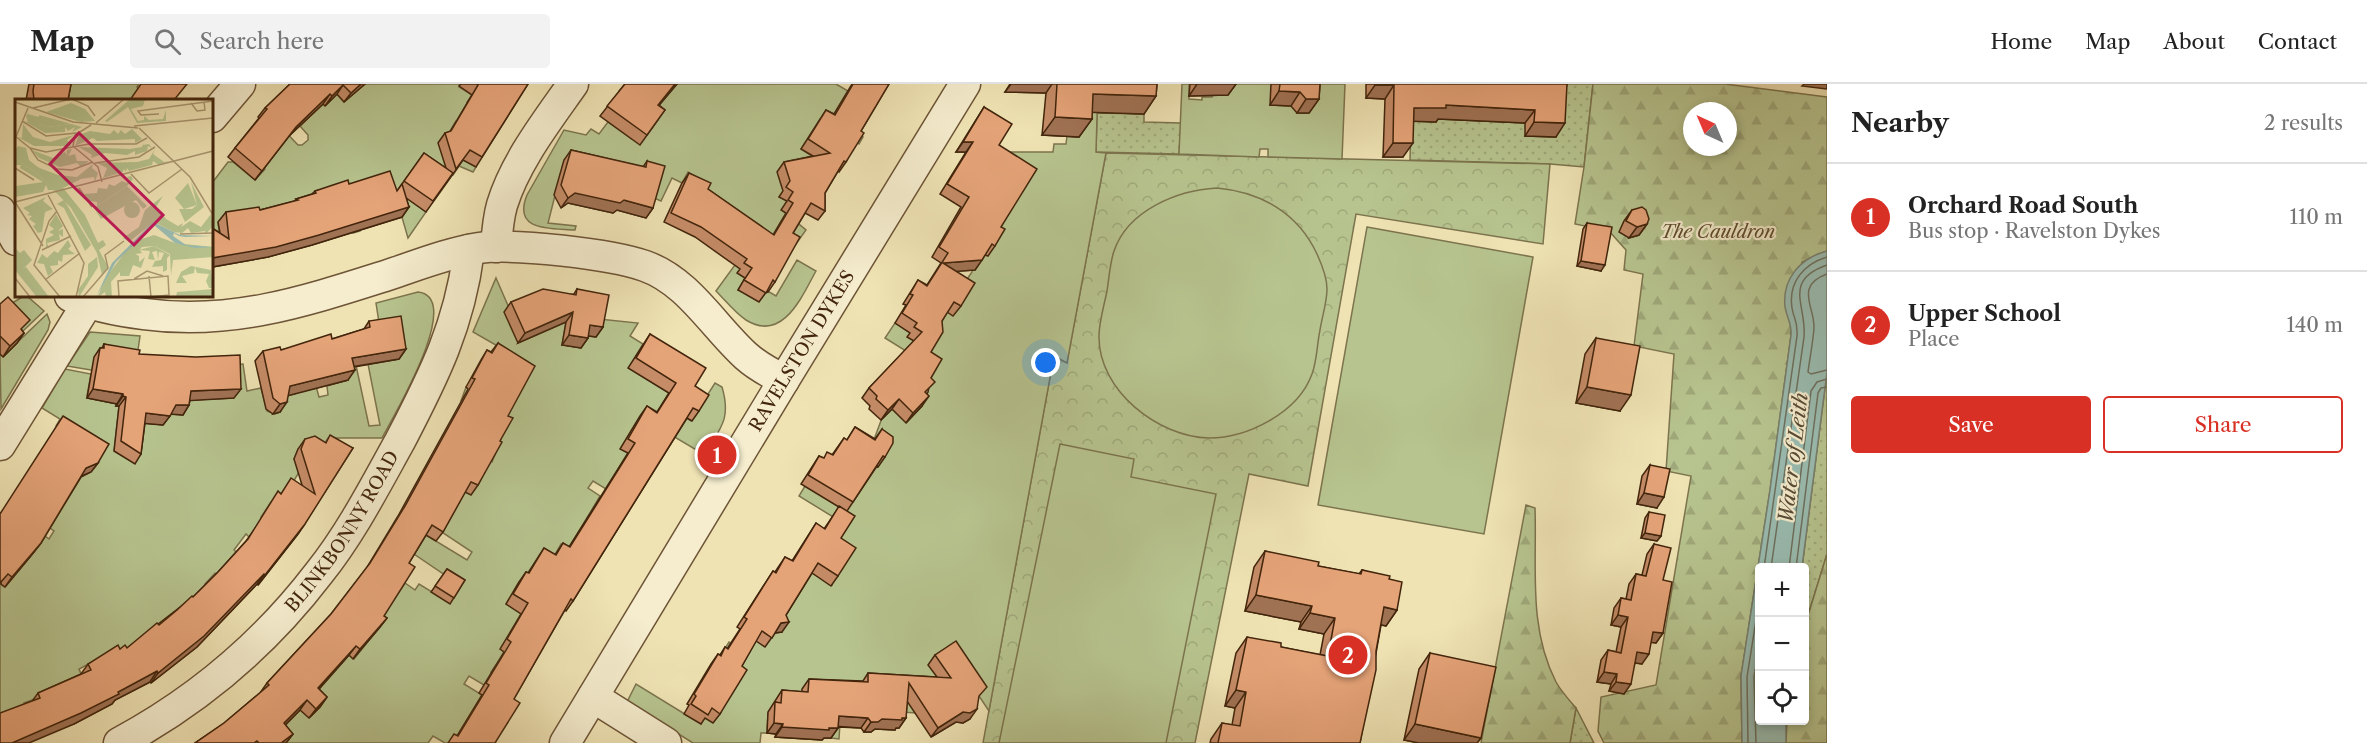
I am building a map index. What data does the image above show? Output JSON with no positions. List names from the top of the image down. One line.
{"streets":{"street":["RAVELSTON DYKES","BLINKBONNY ROAD"]},"water":["Water of Leith"],"parks":["The Cauldron"],"north":"top left","page":{"header":"Map","search":"Search here","nav":["Home","Map","About","Contact"],"heading":["Nearby","2 results"],"list":[{"mark":"1","name":"Orchard Road South","note":"Bus stop · Ravelston Dykes","value":"110 m"},{"mark":"2","name":"Upper School","note":"Place","value":"140 m"}],"buttons":["Save","Share"],"pins":["1","2"],"map_buttons":["+","−"]}}
